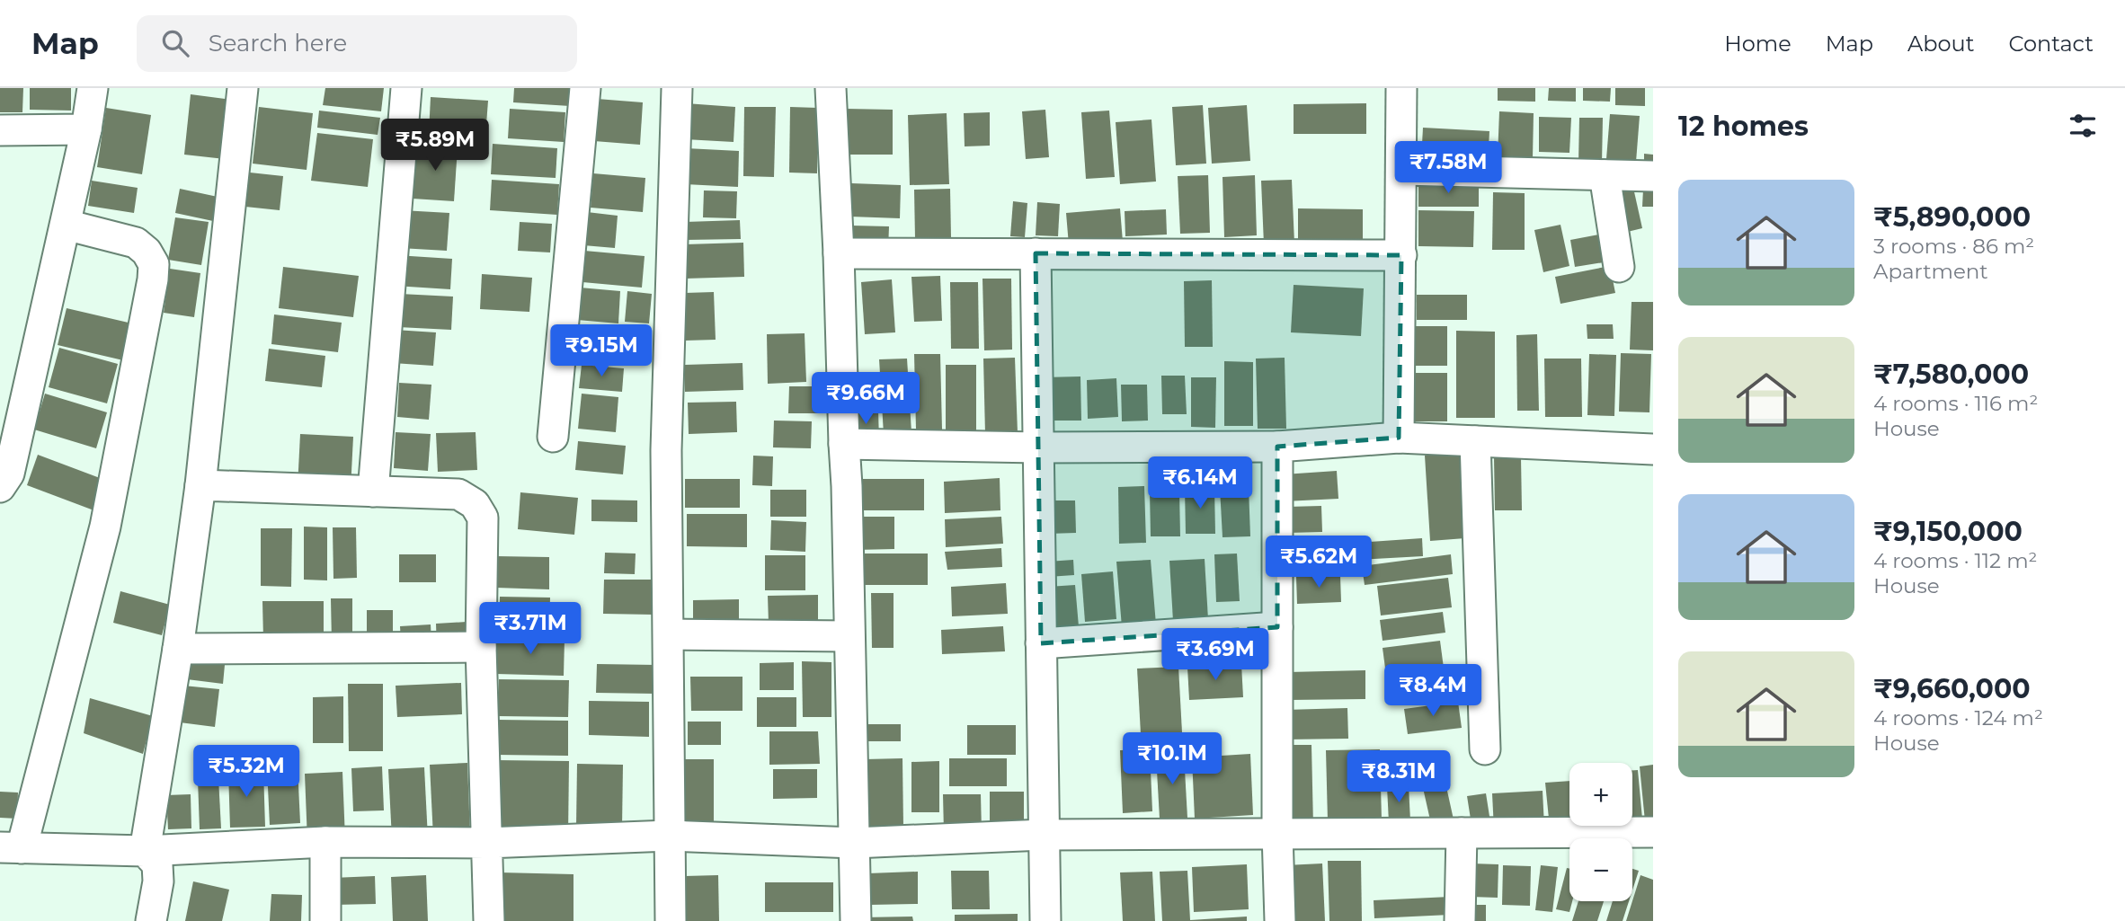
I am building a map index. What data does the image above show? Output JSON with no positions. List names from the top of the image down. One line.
{"page":{"header":"Map","search":"Search here","nav":["Home","Map","About","Contact"],"heading":"12 homes","price":["₹5.89M","₹7.58M","₹9.15M","₹9.66M","₹6.14M","₹5.62M","₹3.71M","₹3.69M","₹8.4M","₹10.1M","₹5.32M","₹8.31M"],"list":[{"name":"₹5,890,000","note":"3 rooms · 86 m² · Apartment"},{"name":"₹7,580,000","note":"4 rooms · 116 m² · House"},{"name":"₹9,150,000","note":"4 rooms · 112 m² · House"},{"name":"₹9,660,000","note":"4 rooms · 124 m² · House"}],"map_buttons":["+","−"]}}
